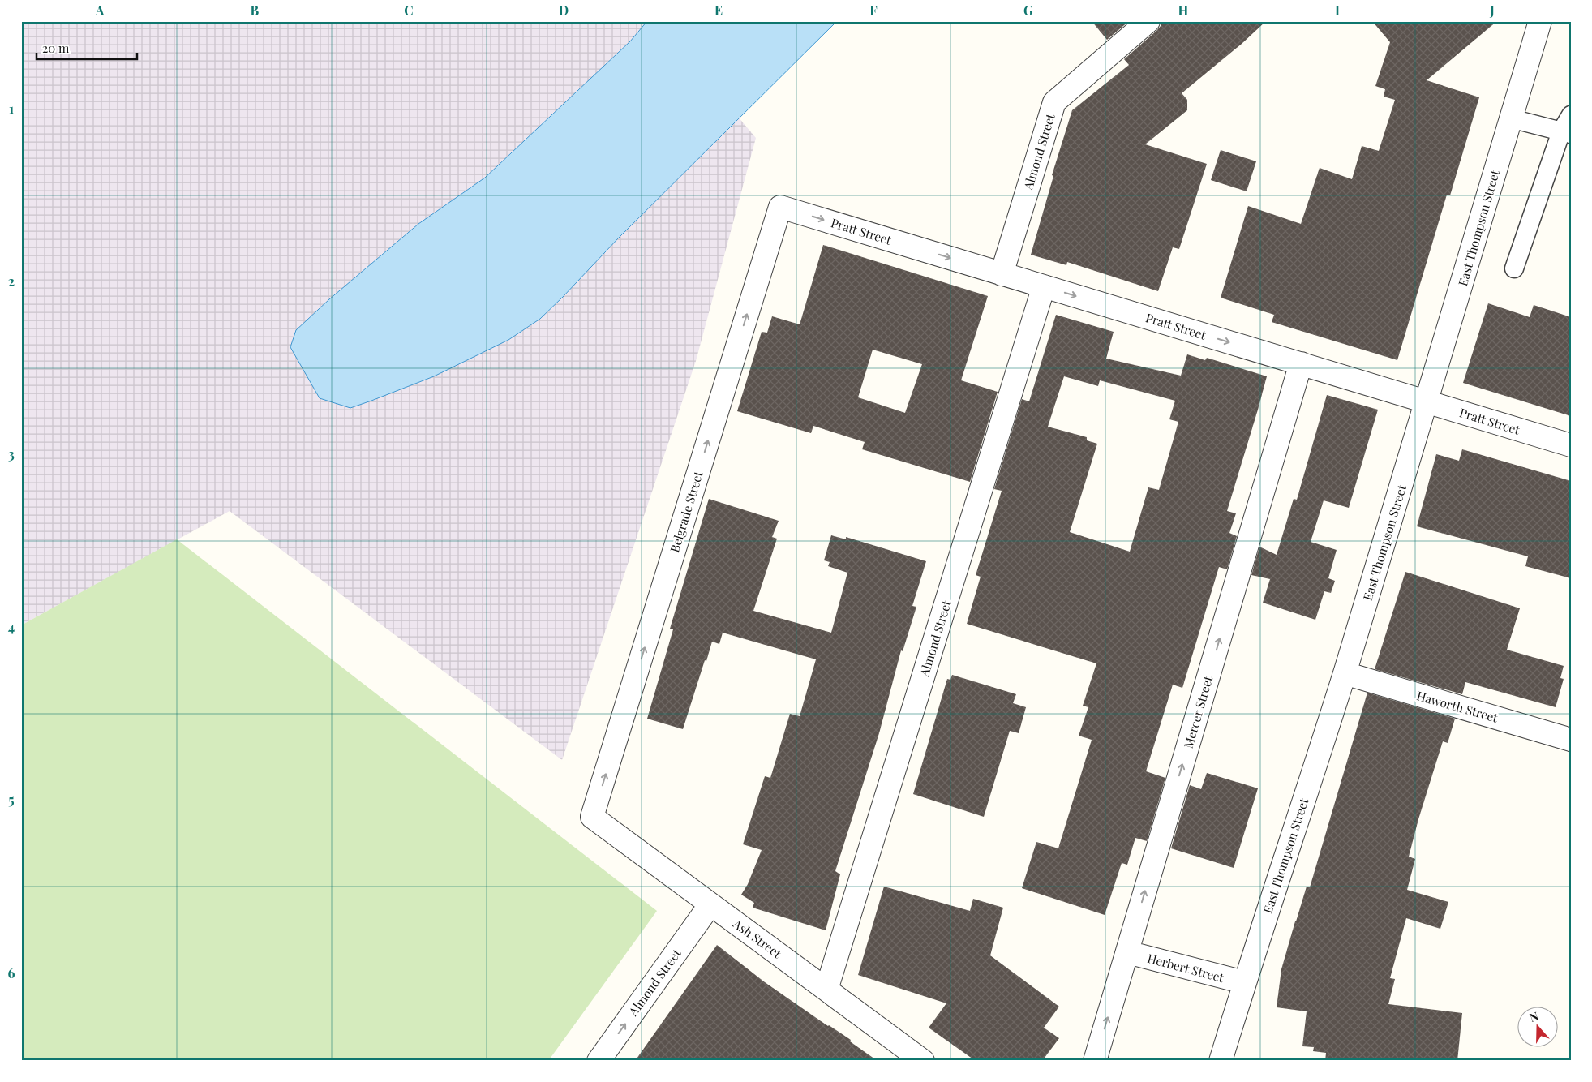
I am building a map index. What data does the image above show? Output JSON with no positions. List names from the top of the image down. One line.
{"streets":{"street":["Almond Street","East Thompson Street","Pratt Street","Belgrade Street","Haworth Street","Mercer Street","Ash Street","Herbert Street"]},"crossings":[["Almond Street","Pratt Street"],["Almond Street","Ash Street"],["East Thompson Street","Pratt Street"],["East Thompson Street","Haworth Street"],["East Thompson Street","Herbert Street"],["Pratt Street","Belgrade Street"],["Pratt Street","Mercer Street"],["Belgrade Street","Ash Street"],["Mercer Street","Herbert Street"]],"one_way":["Pratt Street","Belgrade Street","Mercer Street"],"scale_bar":"20 m","north":"top","grid":{"columns":["A","B","C","D","E","F","G","H","I","J"],"rows":["1","2","3","4","5","6"]}}
